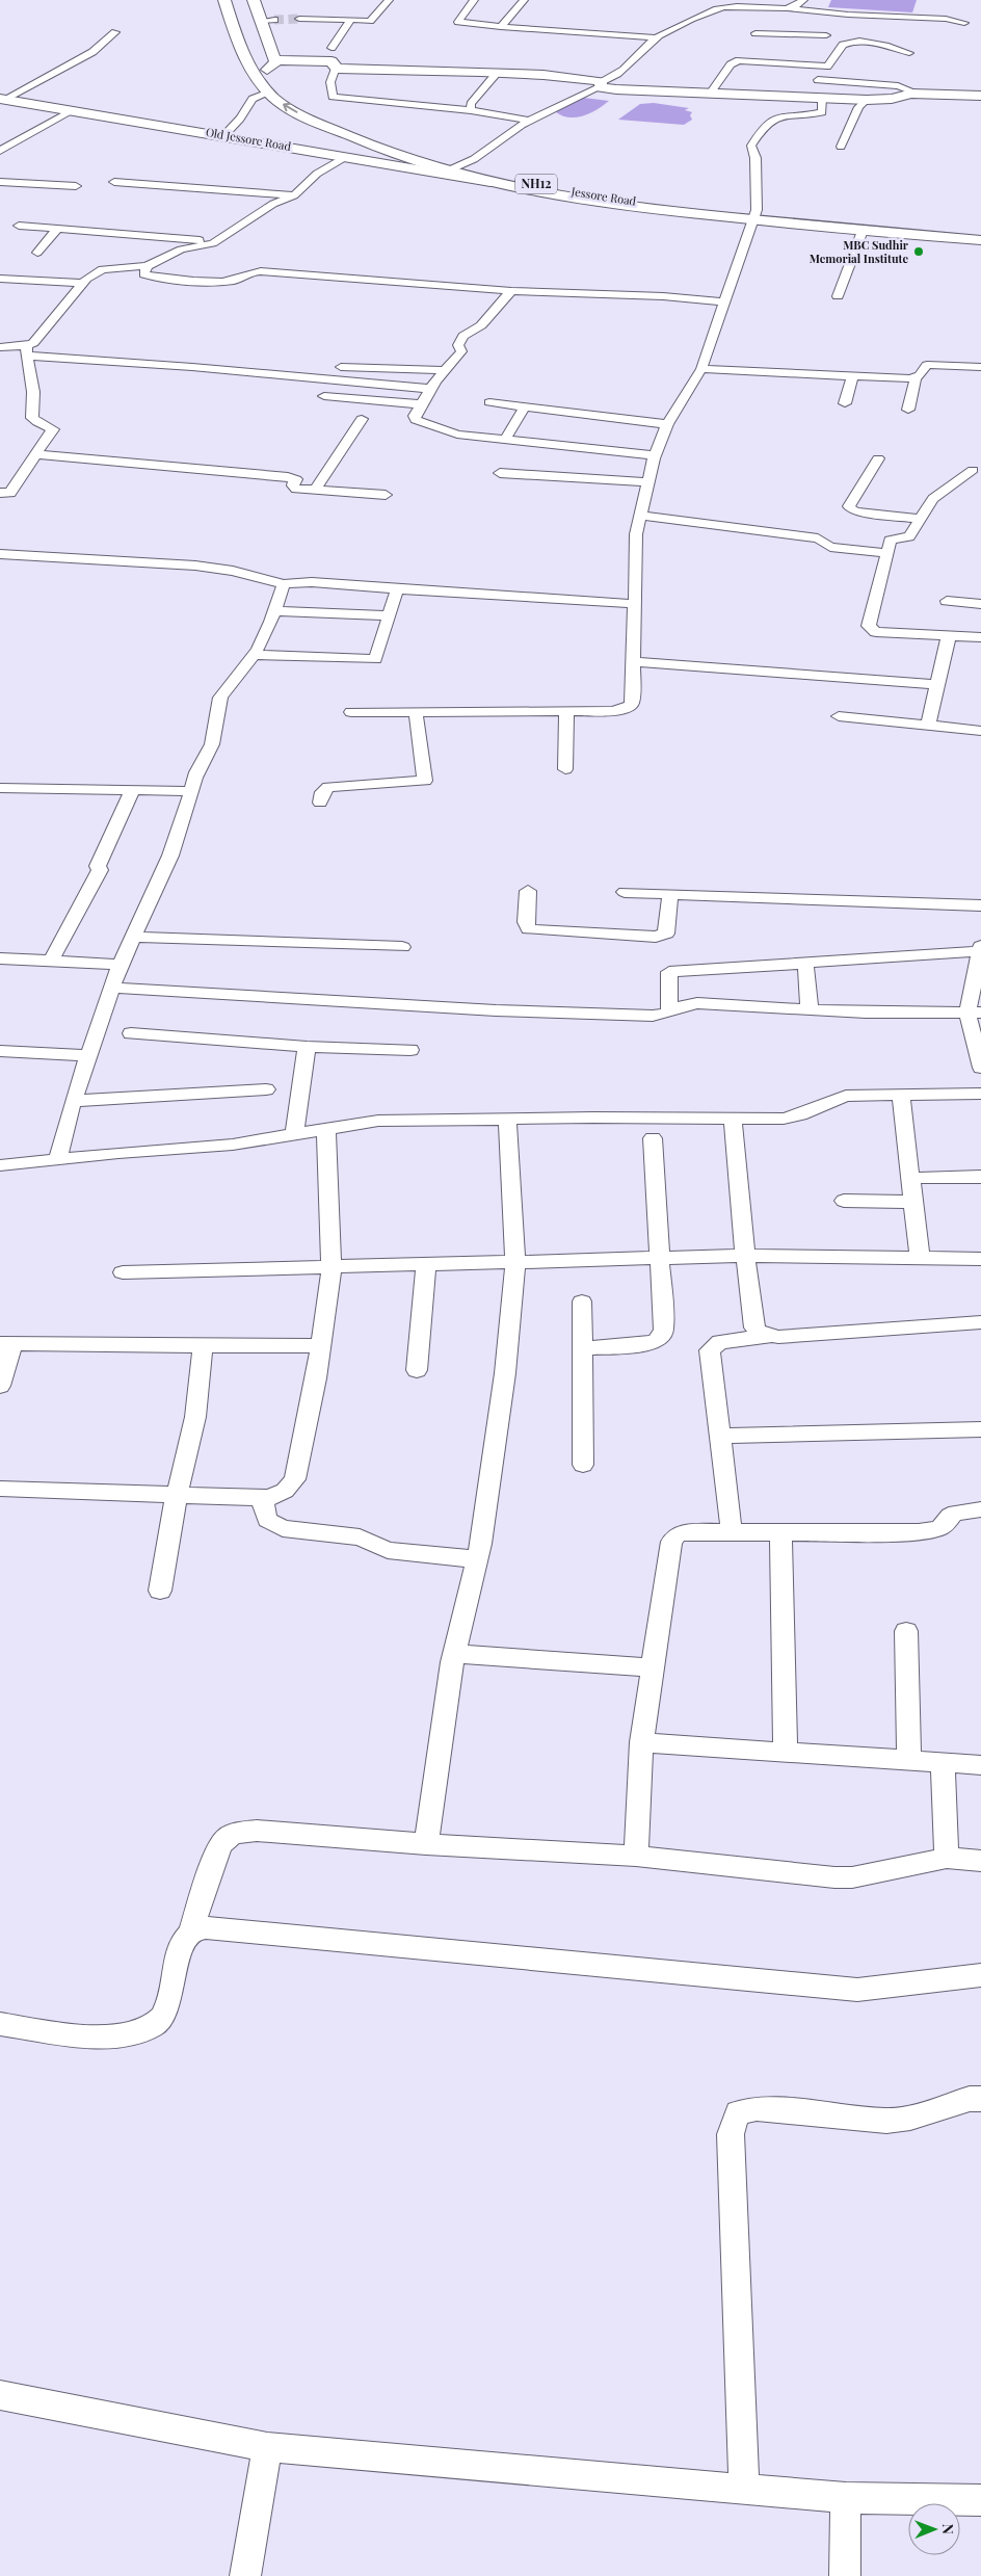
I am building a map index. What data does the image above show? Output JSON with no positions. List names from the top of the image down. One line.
{"streets":{"main road":["Old Jessore Road","NH12","Jessore Road"]},"crossings":[["Old Jessore Road","Jessore Road"],["NH12","Jessore Road"]],"places":["MBC Sudhir Memorial Institute"],"north":"right"}
